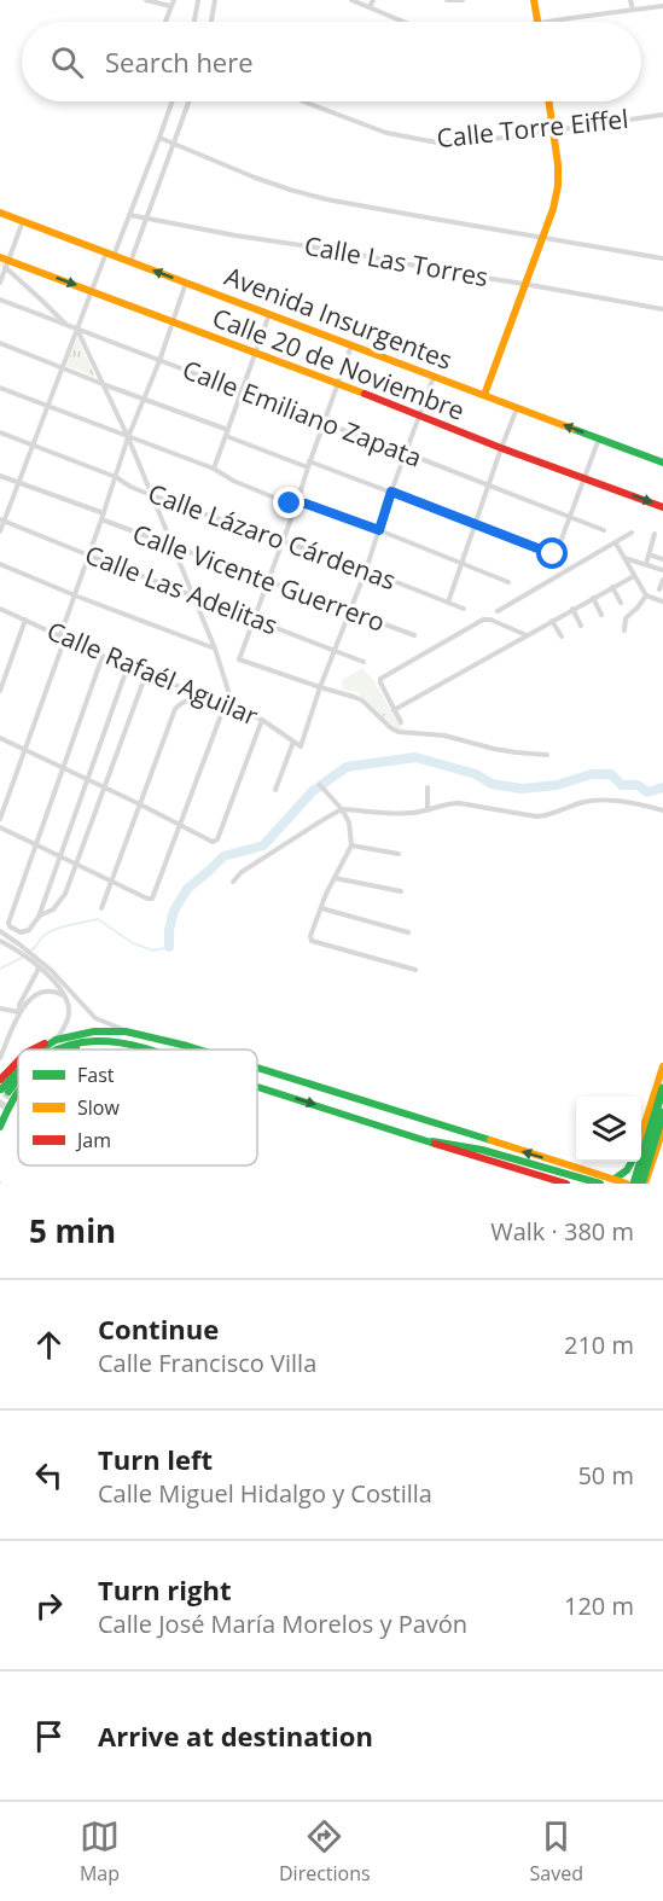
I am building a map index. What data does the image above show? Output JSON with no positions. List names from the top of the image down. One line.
{"streets":{"main road":["Avenida Insurgentes","Calle 20 de Noviembre"],"street":["Calle Torre Eiffel","Calle Las Torres","Calle Emiliano Zapata","Calle Lázaro Cárdenas","Calle Vicente Guerrero","Calle Las Adelitas","Calle Rafaél Aguilar"]},"legend":["Fast","Slow","Jam"],"page":{"search":"Search here","heading":["5 min","Walk · 380 m"],"list":[["Continue","Calle Francisco Villa","210 m"],["Turn left","Calle Miguel Hidalgo y Costilla","50 m"],["Turn right","Calle José María Morelos y Pavón","120 m"],"Arrive at destination"],"nav":["Map","Directions","Saved"]}}
